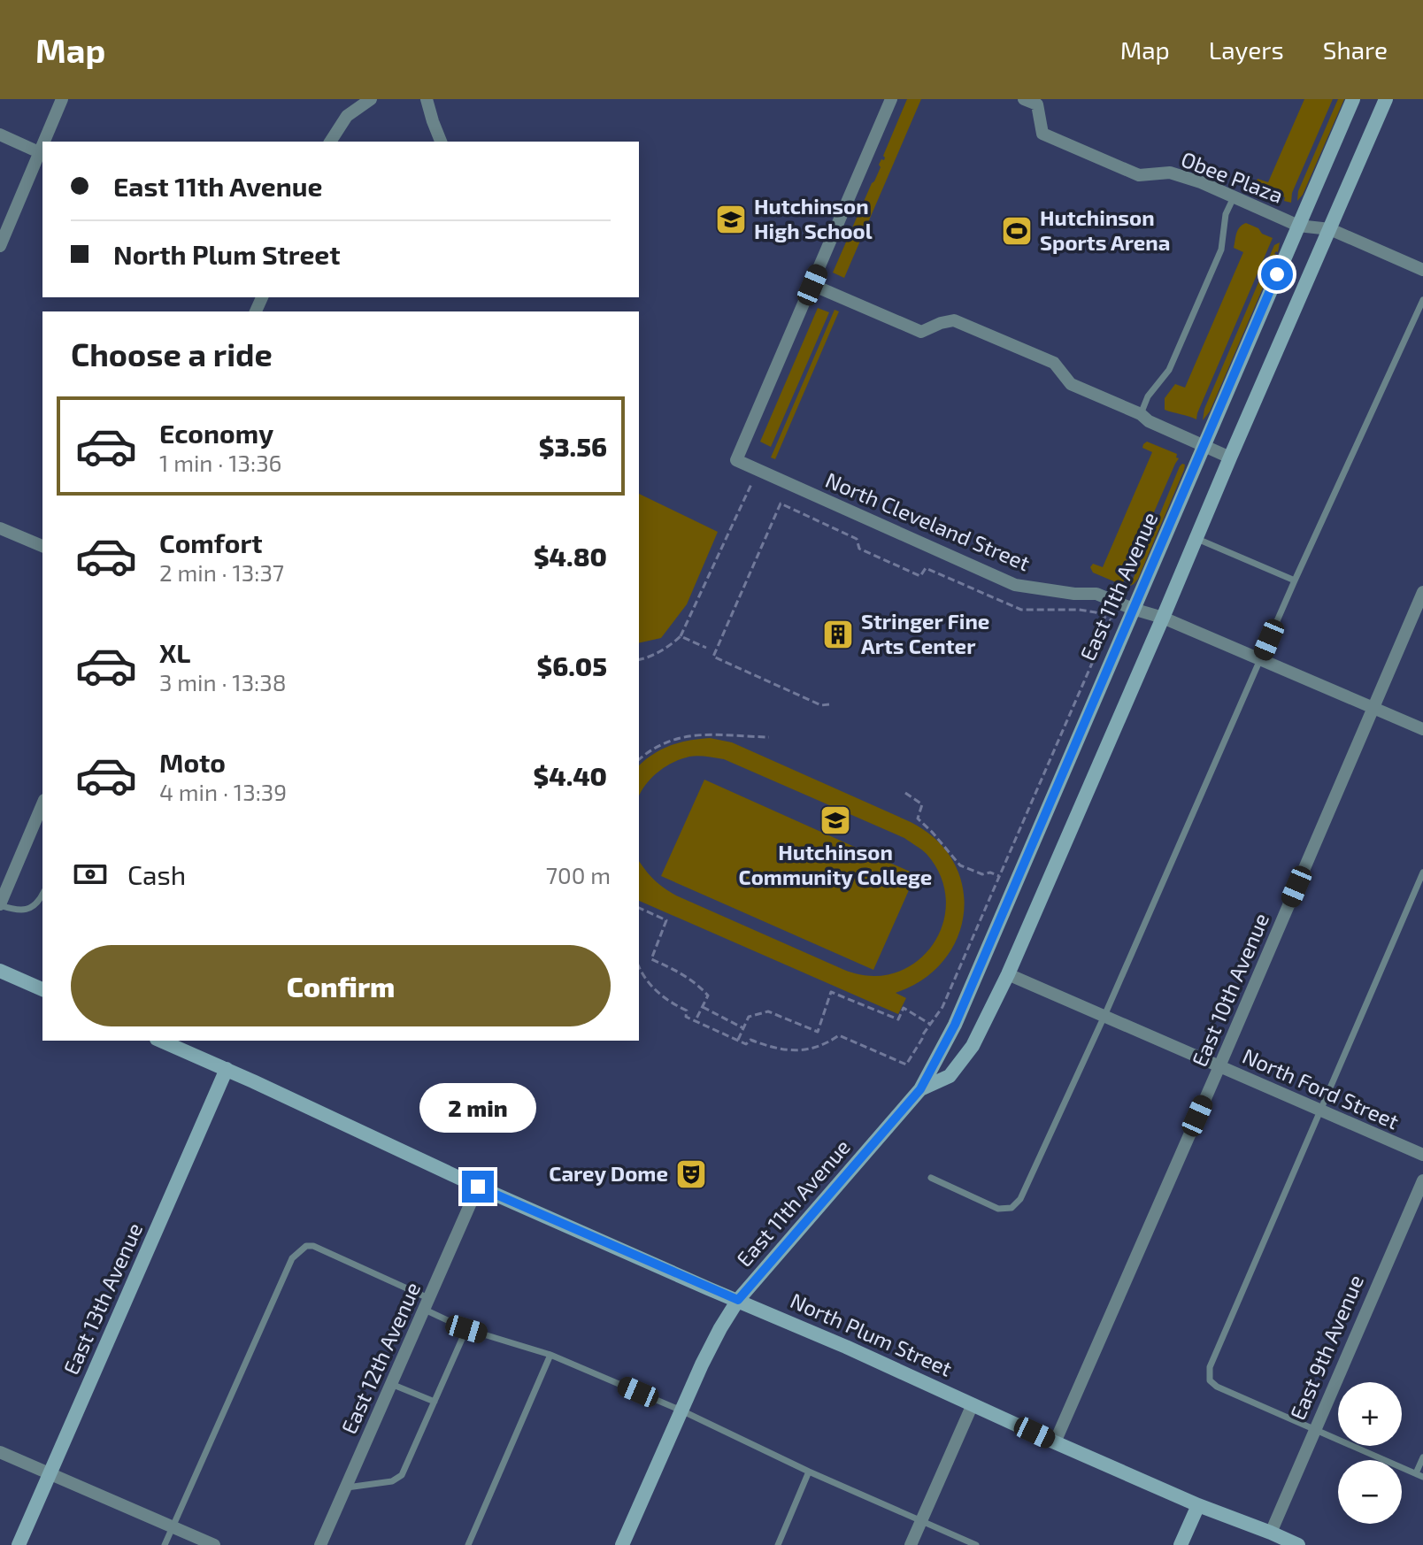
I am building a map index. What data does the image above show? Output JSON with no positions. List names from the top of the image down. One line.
{"streets":{"street":["Obee Plaza","North Cleveland Street","East 11th Avenue","East 10th Avenue","North Ford Street","East 13th Avenue","North Plum Street","East 9th Avenue","East 12th Avenue"]},"crossings":[["Obee Plaza","East 11th Avenue"],["North Cleveland Street","East 11th Avenue"],["North Cleveland Street","East 10th Avenue"],["East 11th Avenue","North Ford Street"],["East 11th Avenue","North Plum Street"],["East 10th Avenue","North Ford Street"],["East 10th Avenue","North Plum Street"],["East 13th Avenue","North Plum Street"],["North Plum Street","East 9th Avenue"],["North Plum Street","East 12th Avenue"]],"places":{"school or university":["Hutchinson High School","Hutchinson Community College"],"sports":["Hutchinson Sports Arena"],"building":["Stringer Fine Arts Center"],"theatre":["Carey Dome"]},"page":{"header":"Map","nav":["Map","Layers","Share"],"banner":["East 11th Avenue","North Plum Street"],"heading":"Choose a ride","list":[{"name":"Economy","note":"1 min · 13:36","value":"$3.56"},{"name":"Comfort","note":"2 min · 13:37","value":"$4.80"},{"name":"XL","note":"3 min · 13:38","value":"$6.05"},{"name":"Moto","note":"4 min · 13:39","value":"$4.40"}],"pay":["Cash","700 m"],"buttons":"Confirm","bubble":"2 min","map_buttons":["+","−"]}}
